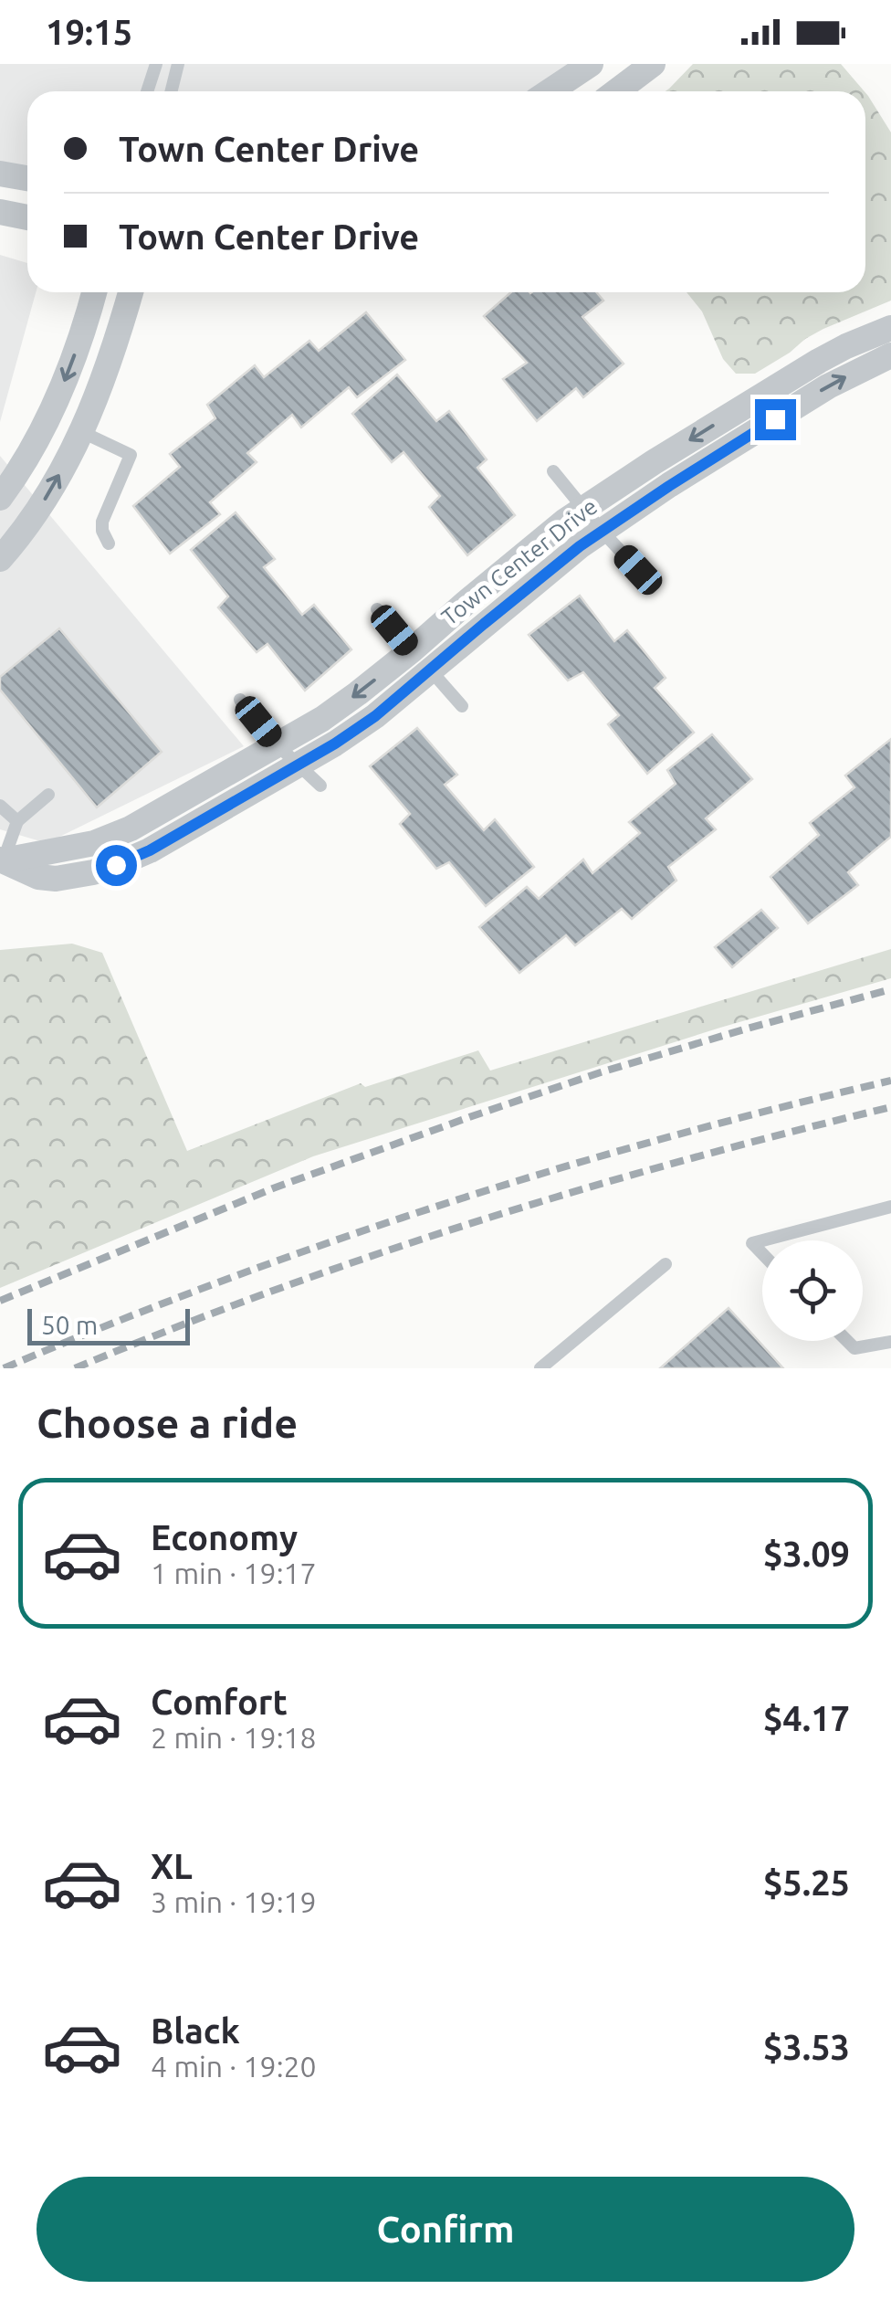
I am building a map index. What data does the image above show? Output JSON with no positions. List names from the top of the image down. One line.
{"streets":{"street":["Town Center Drive"]},"scale_bar":"50 m","page":{"status":"19:15","banner":["Town Center Drive","Town Center Drive"],"scale":"50 m","heading":"Choose a ride","list":[{"name":"Economy","note":"1 min · 19:17","value":"$3.09"},{"name":"Comfort","note":"2 min · 19:18","value":"$4.17"},{"name":"XL","note":"3 min · 19:19","value":"$5.25"},{"name":"Black","note":"4 min · 19:20","value":"$3.53"}],"buttons":"Confirm"}}
